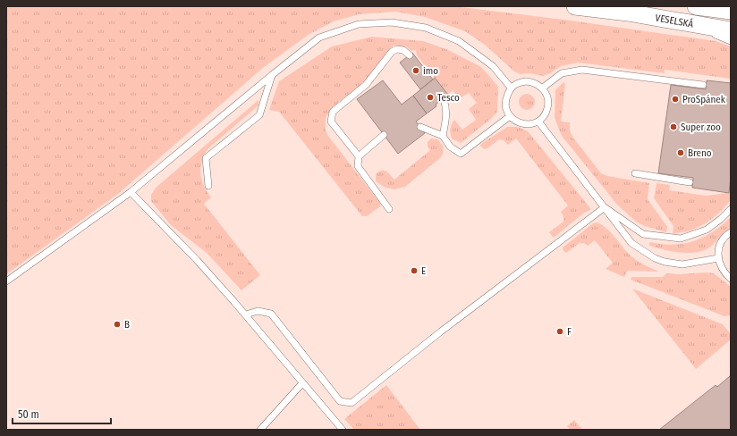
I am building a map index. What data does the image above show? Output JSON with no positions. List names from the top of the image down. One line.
{"streets":{"main road":["VESELSKÁ"]},"places":["imo","Tesco","ProSpánek","Super zoo","Breno","E","B","F"],"scale_bar":"50 m"}
